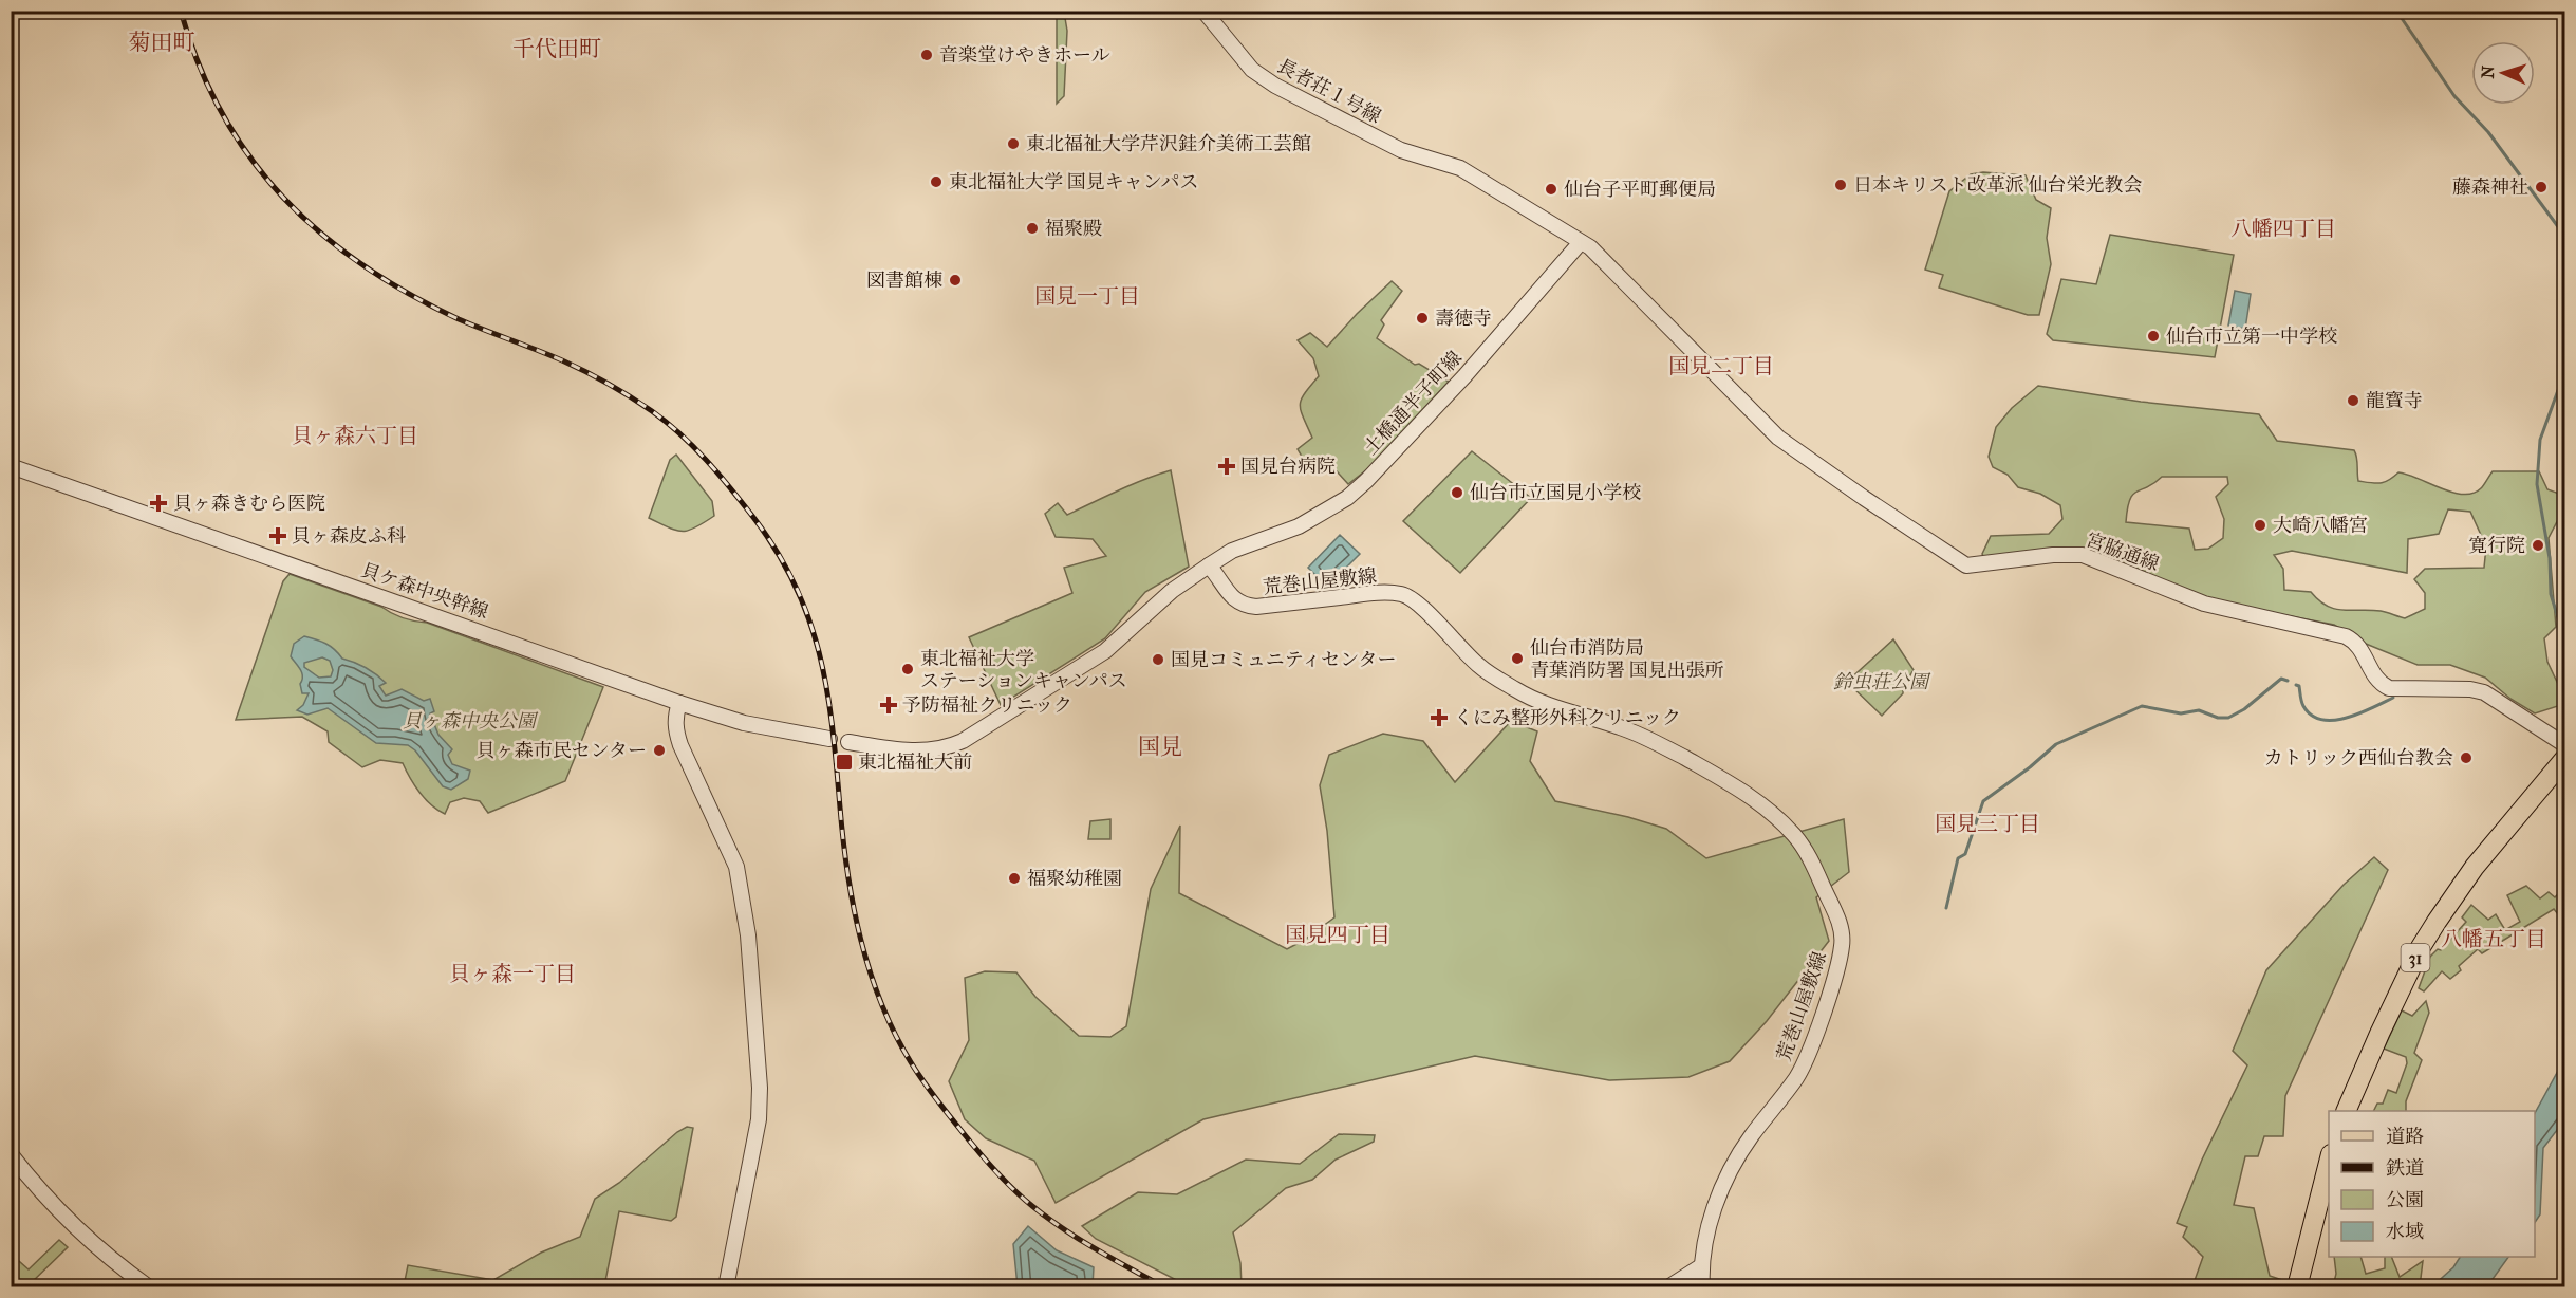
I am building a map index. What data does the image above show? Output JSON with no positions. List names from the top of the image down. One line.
{"streets":{"main road":["31"],"street":["長者荘１号線","土橋通半子町線","宮脇通線","荒巻山屋敷線","貝ケ森中央幹線"]},"crossings":[["長者荘１号線","土橋通半子町線"],["長者荘１号線","宮脇通線"],["土橋通半子町線","宮脇通線"],["土橋通半子町線","荒巻山屋敷線"]],"districts":["菊田町","千代田町","八幡四丁目","国見一丁目","国見二丁目","貝ヶ森六丁目","国見","国見三丁目","国見四丁目","八幡五丁目","貝ヶ森一丁目"],"parks":["鈴虫荘公園","貝ヶ森中央公園"],"places":{"other":["音楽堂けやきホール","東北福祉大学芹沢銈介美術工芸館","東北福祉大学 国見キャンパス","日本キリスト改革派 仙台栄光教会","藤森神社","仙台子平町郵便局","福聚殿","図書館棟","壽徳寺","仙台市立第一中学校","龍寳寺","仙台市立国見小学校","大崎八幡宮","寛行院","仙台市消防局 青葉消防署 国見出張所","国見コミュニティセンター","東北福祉大学 ステーションキャンパス","貝ヶ森市民センター","カトリック西仙台教会","福聚幼稚園"],"health":["国見台病院","貝ヶ森きむら医院","貝ヶ森皮ふ科","予防福祉クリニック","くにみ整形外科クリニック"],"transit":["東北福祉大前"]},"legend":["道路","鉄道","公園","水域"],"north":"left"}
